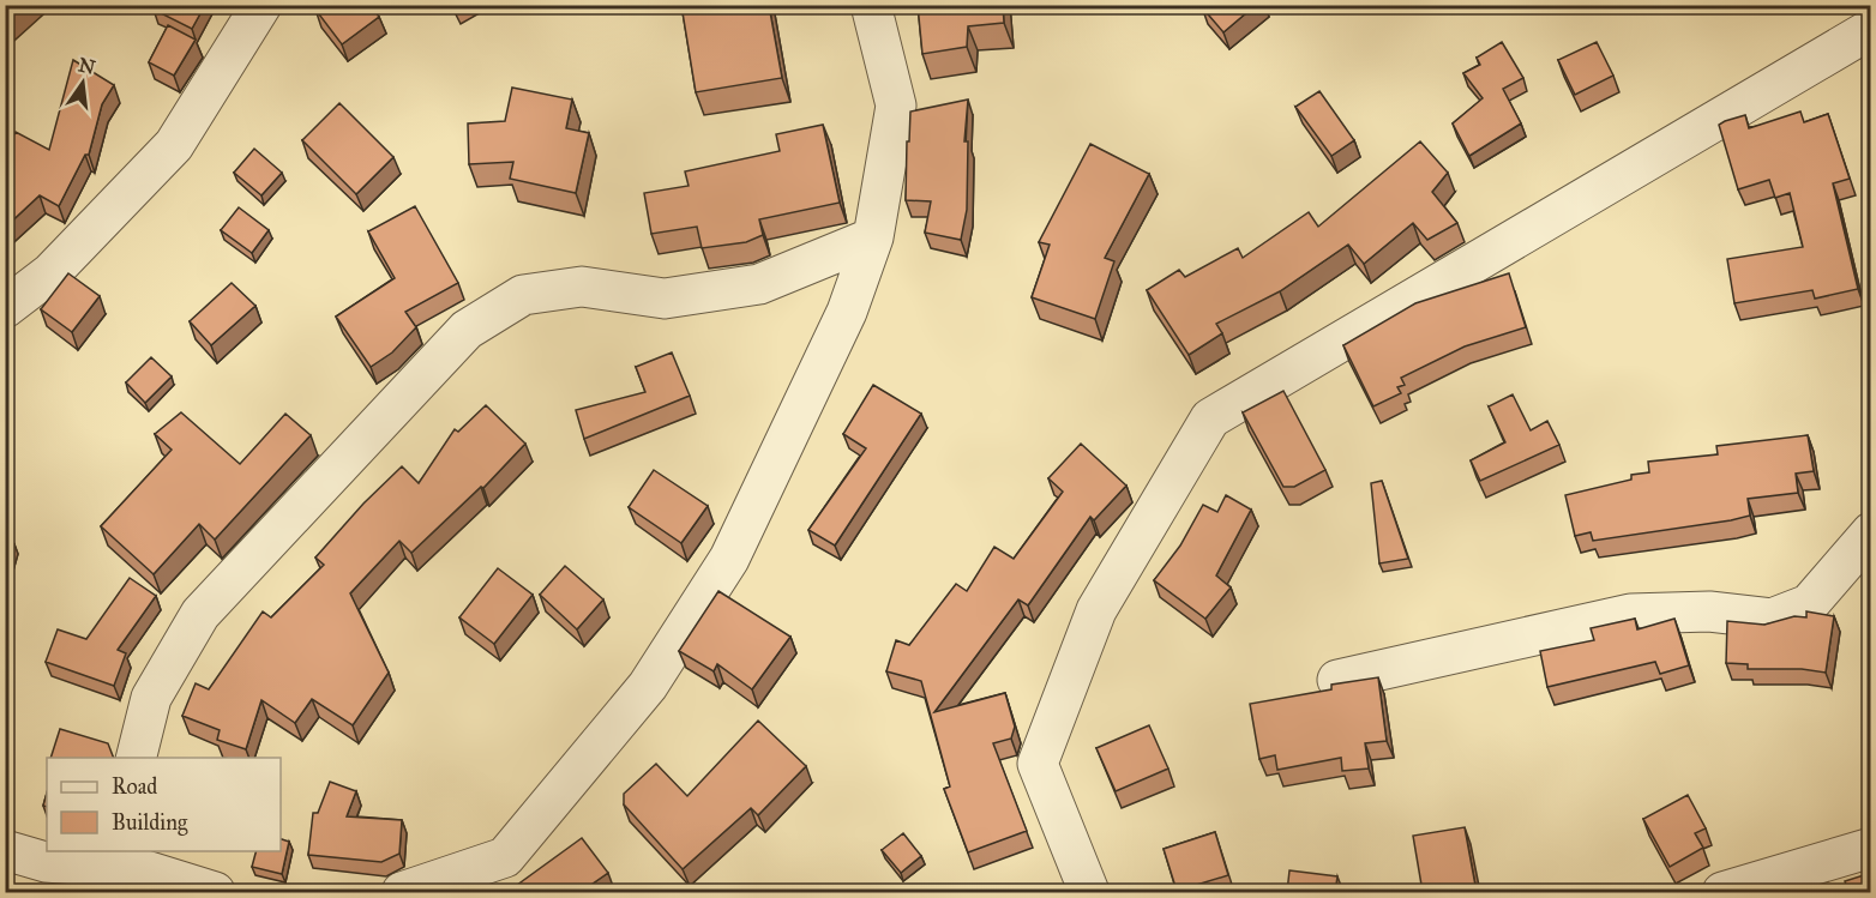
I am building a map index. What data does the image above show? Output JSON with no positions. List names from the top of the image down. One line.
{"legend":["Road","Building"],"north":"top"}
